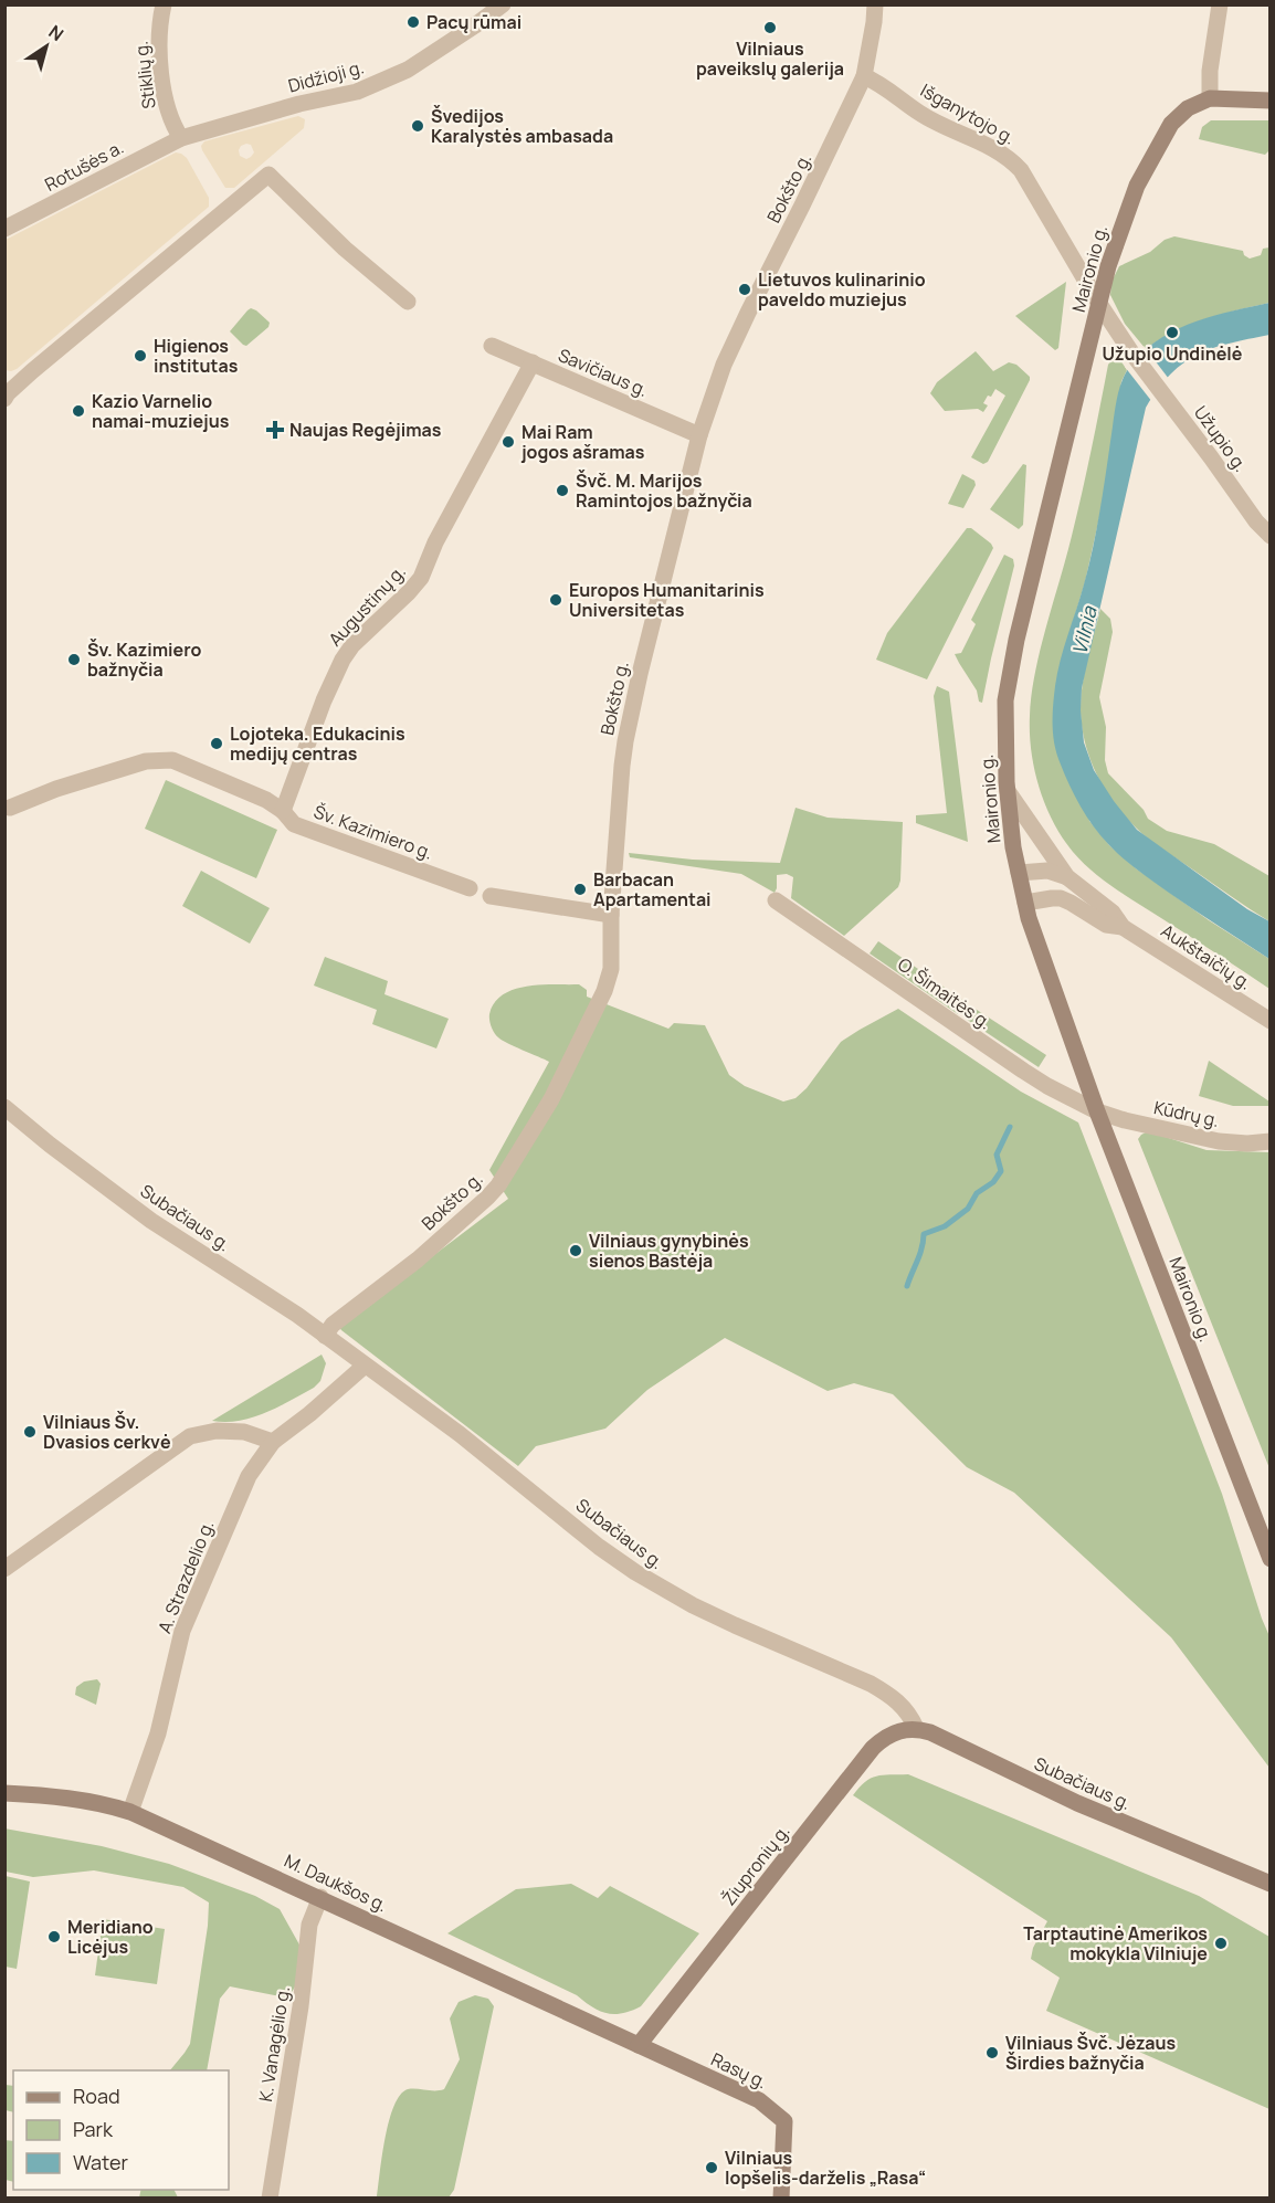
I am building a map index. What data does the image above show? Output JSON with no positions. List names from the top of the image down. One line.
{"streets":{"main road":["Maironio g.","Subačiaus g.","Žiupronių g.","M. Daukšos g.","Rasų g."],"street":["Stiklių g.","Didžioji g.","Išganytojo g.","Rotušės a.","Bokšto g.","Savičiaus g.","Užupio g.","Augustinų g.","Šv. Kazimiero g.","Aukštaičių g.","O. Šimaitės g.","Kūdrų g.","A. Strazdelio g.","K. Vanagėlio g."]},"crossings":[["Stiklių g.","Didžioji g."],["Stiklių g.","Rotušės a."],["Didžioji g.","Rotušės a."],["Išganytojo g.","Bokšto g."],["Išganytojo g.","Maironio g."],["Išganytojo g.","Užupio g."],["Bokšto g.","Savičiaus g."],["Bokšto g.","Subačiaus g."],["Maironio g.","Užupio g."],["Maironio g.","Aukštaičių g."],["Maironio g.","O. Šimaitės g."],["Maironio g.","Kūdrų g."],["Savičiaus g.","Augustinų g."],["Augustinų g.","Šv. Kazimiero g."],["O. Šimaitės g.","Kūdrų g."],["Subačiaus g.","A. Strazdelio g."],["Subačiaus g.","Žiupronių g."],["A. Strazdelio g.","M. Daukšos g."],["Žiupronių g.","M. Daukšos g."],["Žiupronių g.","Rasų g."],["M. Daukšos g.","K. Vanagėlio g."],["M. Daukšos g.","Rasų g."]],"water":["Vilnia"],"places":{"other":["Pacų rūmai","Vilniaus paveikslų galerija","Švedijos Karalystės ambasada","Lietuvos kulinarinio paveldo muziejus","Užupio Undinėlė","Higienos institutas","Kazio Varnelio namai-muziejus","Mai Ram jogos ašramas","Švč. M. Marijos Ramintojos bažnyčia","Europos Humanitarinis Universitetas","Šv. Kazimiero bažnyčia","Lojoteka. Edukacinis medijų centras","Barbacan Apartamentai","Vilniaus gynybinės sienos Bastėja","Vilniaus Šv. Dvasios cerkvė","Meridiano Licėjus","Tarptautinė Amerikos mokykla Vilniuje","Vilniaus Švč. Jėzaus Širdies bažnyčia","Vilniaus lopšelis-darželis „Rasa“"],"health":["Naujas Regėjimas"]},"legend":["Road","Park","Water"],"north":"top right"}
